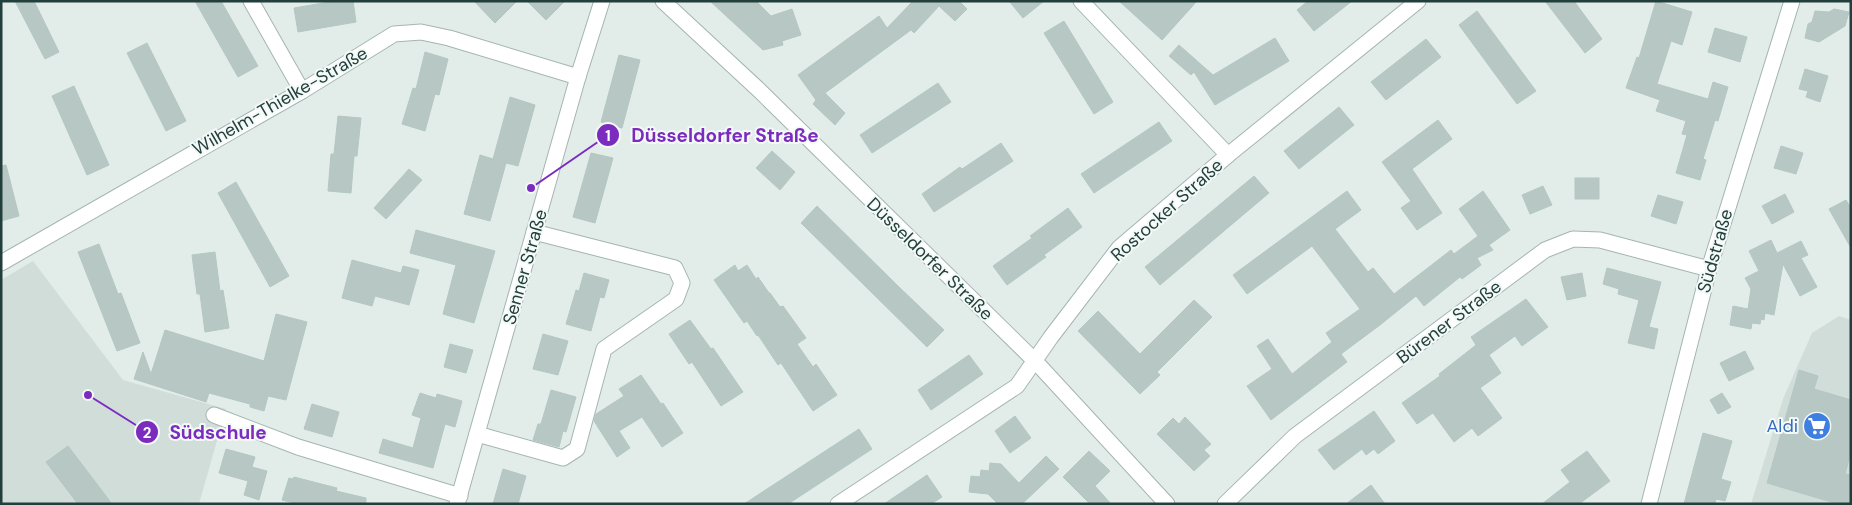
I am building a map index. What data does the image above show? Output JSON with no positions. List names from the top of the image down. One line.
{"streets":{"street":["Wilhelm-Thielke-Straße","Rostocker Straße","Südstraße","Düsseldorfer Straße","Senner Straße","Bürener Straße"]},"crossings":[["Wilhelm-Thielke-Straße","Senner Straße"],["Rostocker Straße","Düsseldorfer Straße"],["Südstraße","Bürener Straße"]],"places":{"other":["Düsseldorfer Straße","Südschule"],"supermarket":["Aldi"]}}
